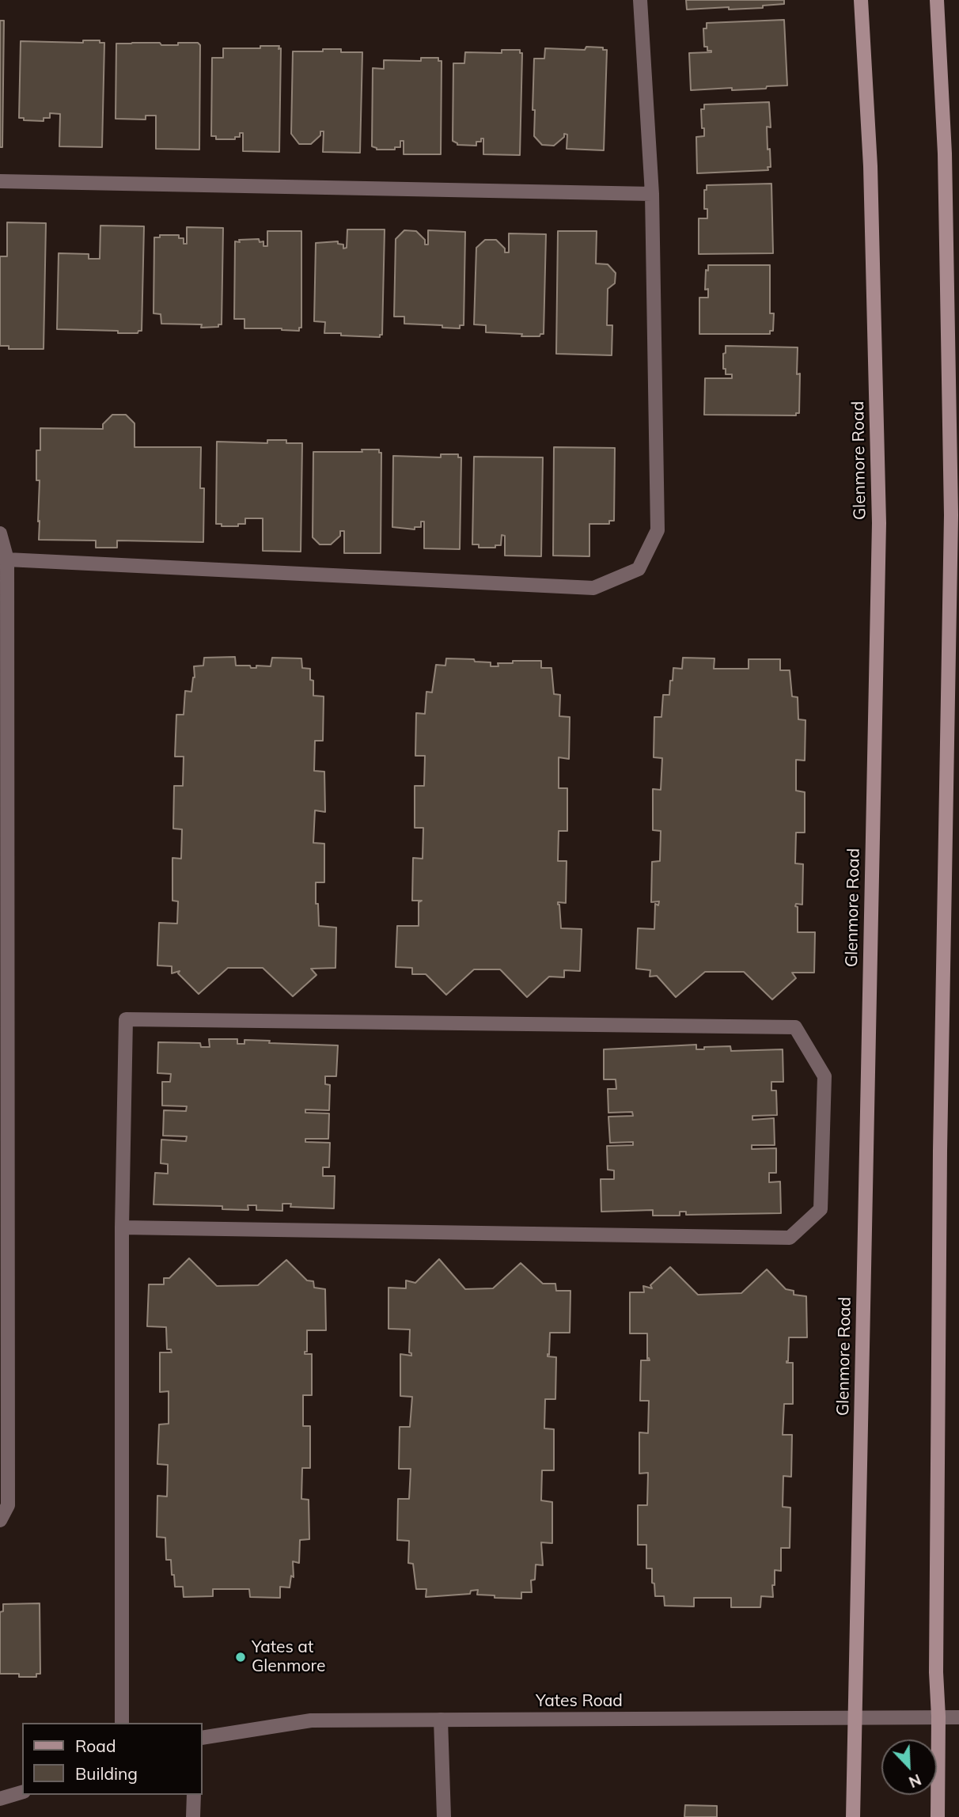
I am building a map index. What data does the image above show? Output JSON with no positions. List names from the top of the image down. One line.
{"streets":{"main road":["Glenmore Road"],"street":["Yates Road"]},"crossings":[["Glenmore Road","Yates Road"]],"places":["Yates at Glenmore"],"legend":["Road","Building"],"north":"bottom right"}
